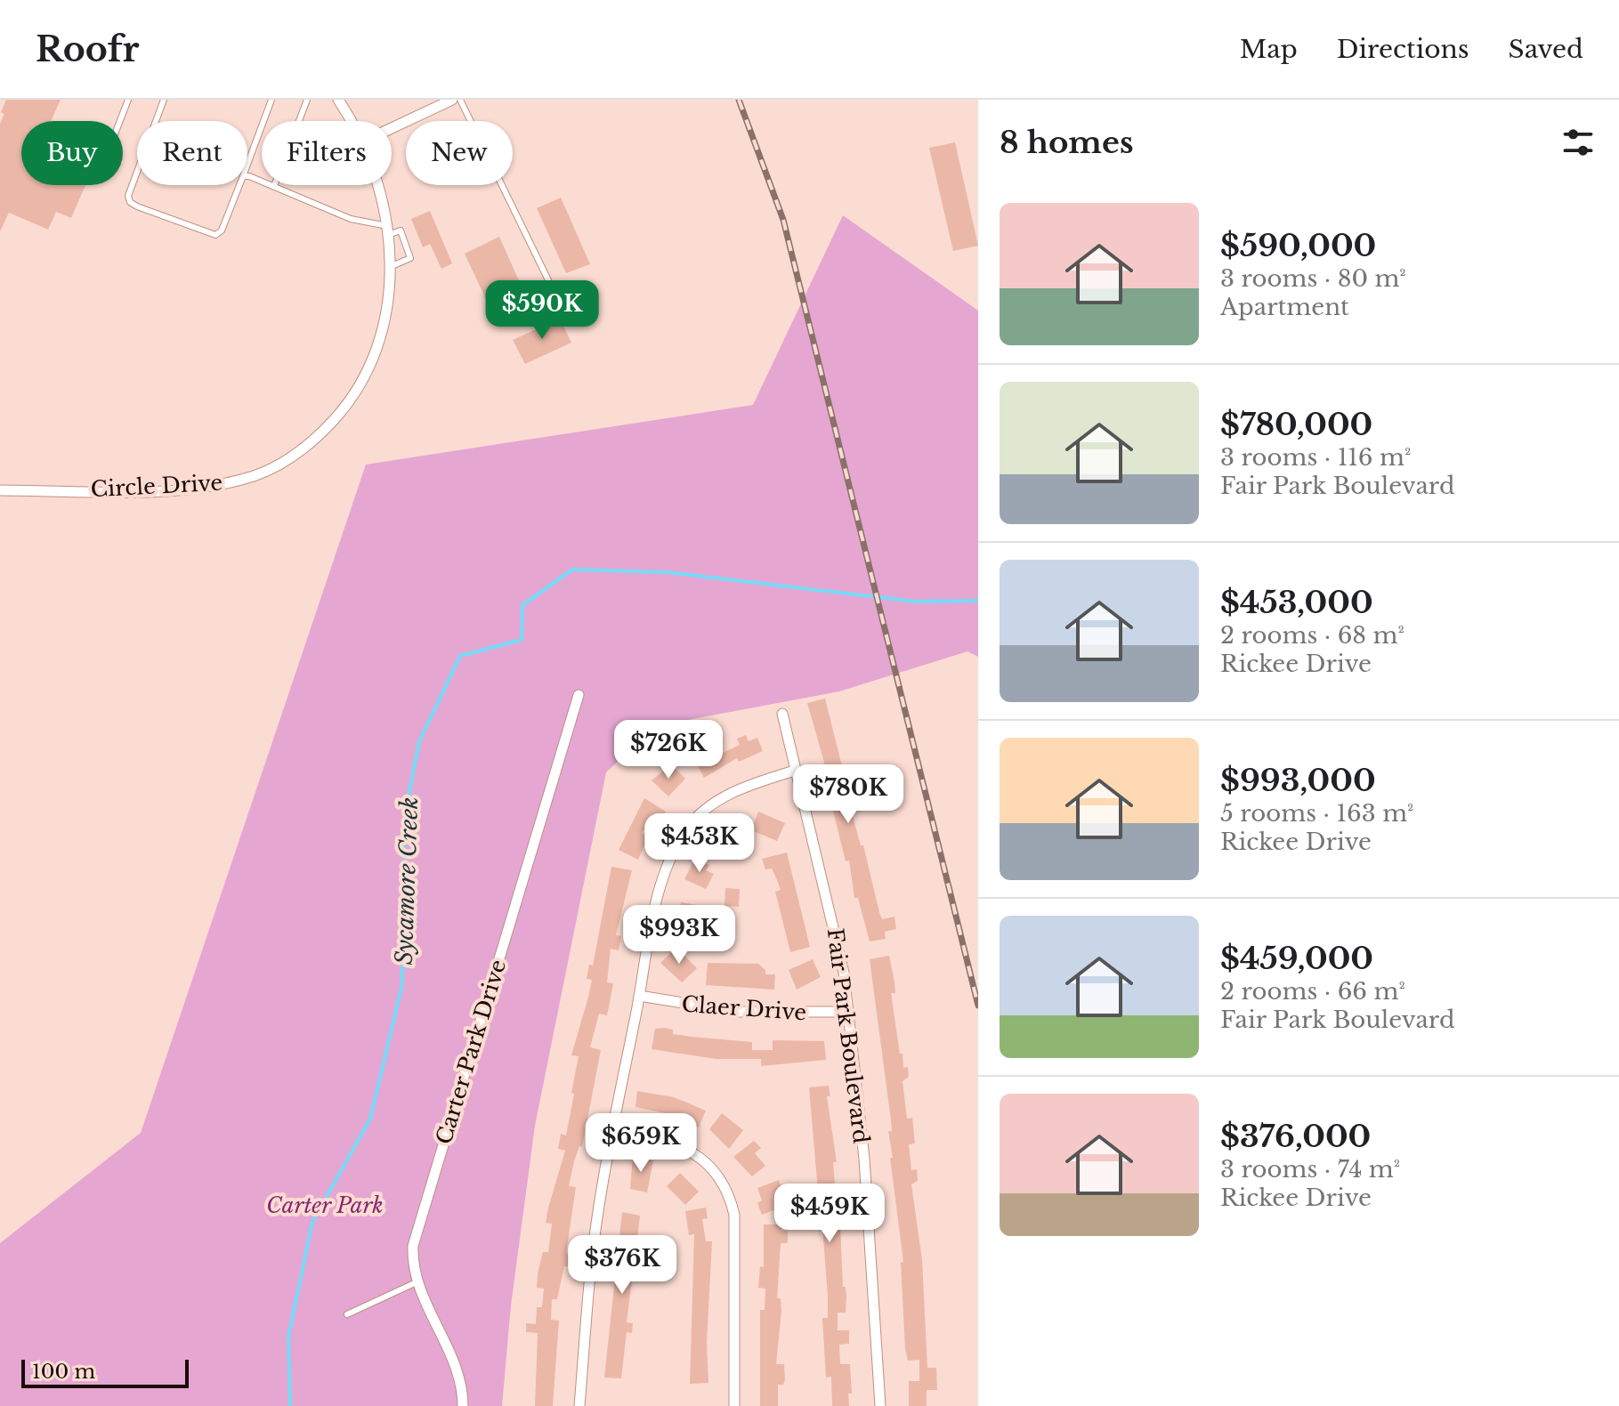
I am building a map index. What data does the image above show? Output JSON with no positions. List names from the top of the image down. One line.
{"streets":{"street":["Circle Drive","Claer Drive","Fair Park Boulevard","Carter Park Drive"]},"crossings":[["Claer Drive","Fair Park Boulevard"]],"water":["Sycamore Creek"],"parks":["Carter Park"],"scale_bar":"100 m","page":{"header":"Roofr","nav":["Map","Directions","Saved"],"heading":"8 homes","chip":["Buy","Rent","Filters","New"],"list":[{"name":"$590,000","note":"3 rooms · 80 m² · Apartment"},{"name":"$780,000","note":"3 rooms · 116 m² · Fair Park Boulevard"},{"name":"$453,000","note":"2 rooms · 68 m² · Rickee Drive"},{"name":"$993,000","note":"5 rooms · 163 m² · Rickee Drive"},{"name":"$459,000","note":"2 rooms · 66 m² · Fair Park Boulevard"},{"name":"$376,000","note":"3 rooms · 74 m² · Rickee Drive"}],"price":["$590K","$726K","$780K","$453K","$993K","$659K","$459K","$376K"],"scale":"100 m"}}
